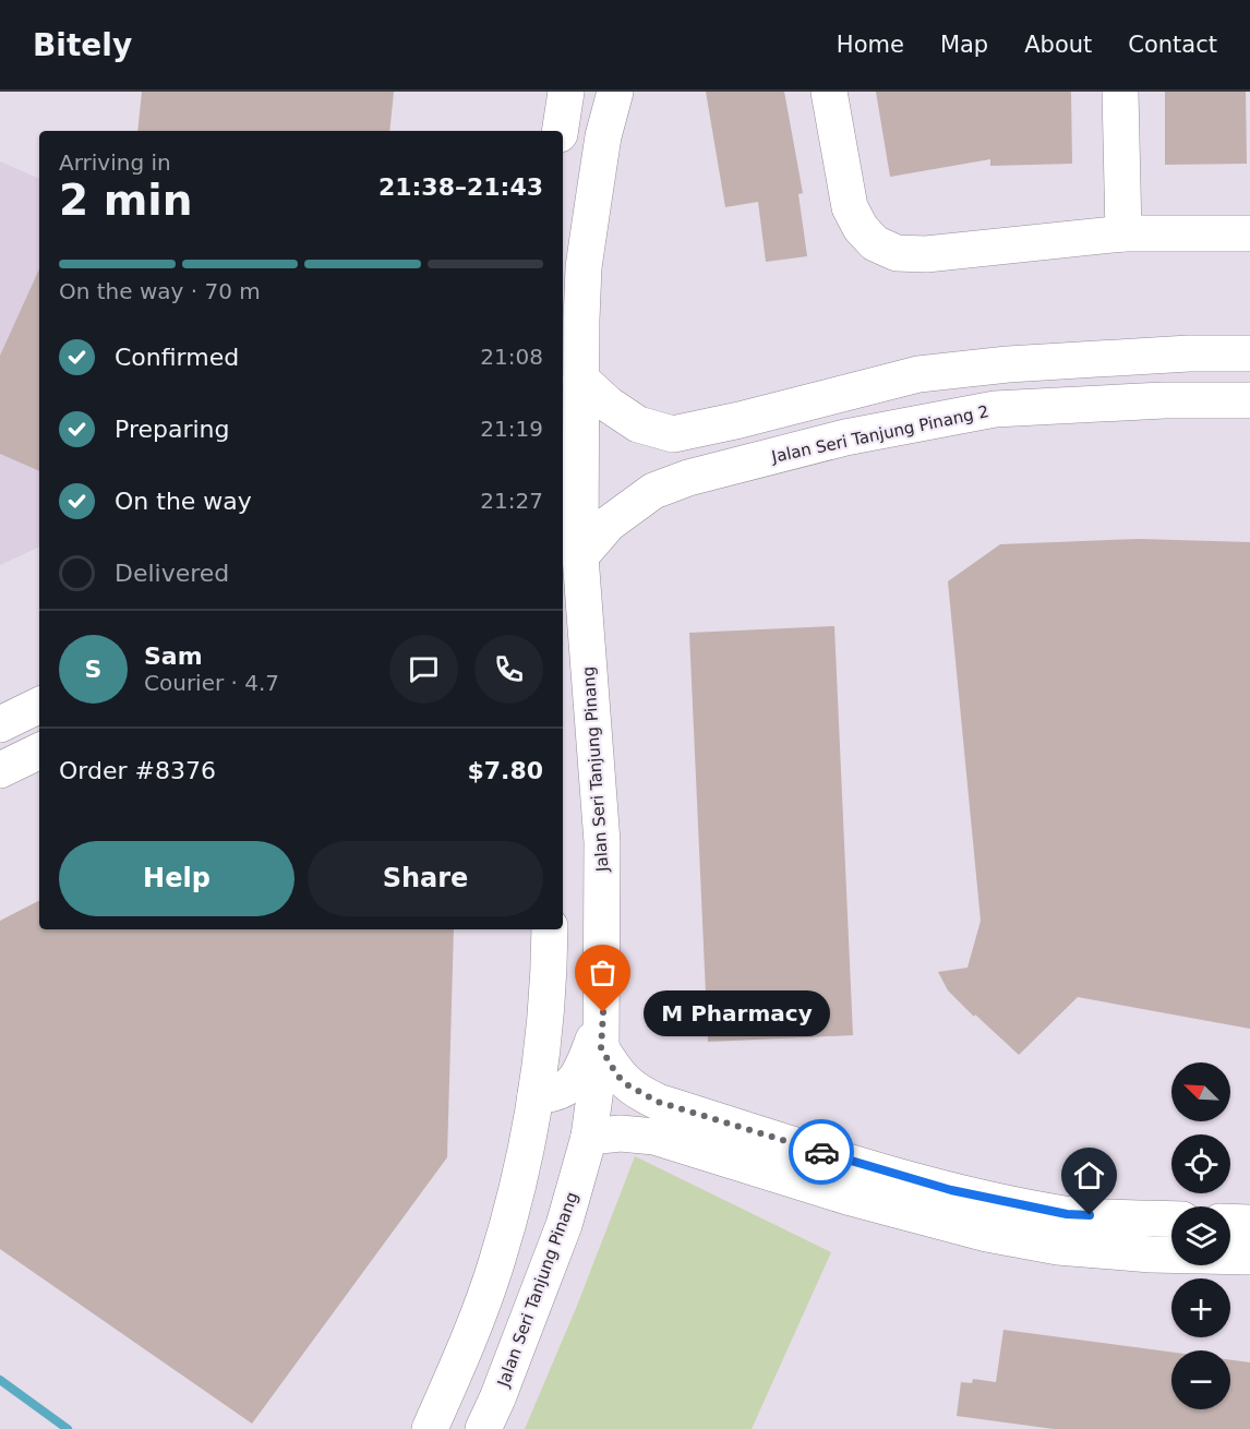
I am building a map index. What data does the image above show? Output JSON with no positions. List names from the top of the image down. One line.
{"streets":{"street":["Jalan Seri Tanjung Pinang 2","Jalan Seri Tanjung Pinang"]},"crossings":[["Jalan Seri Tanjung Pinang 2","Jalan Seri Tanjung Pinang"]],"places":["M Pharmacy"],"north":"top left","page":{"header":"Bitely","nav":["Home","Map","About","Contact"],"heading":["2 min","Arriving in","21:38–21:43"],"panel":["Sam","Courier · 4.7","Order #8376","$7.80"],"bar":"On the way · 70 m","list":[["Confirmed","21:08"],["Preparing","21:19"],["On the way","21:27"],"Delivered"],"round":"S","buttons":["Help","Share"],"bubble":"M Pharmacy","map_buttons":["+","−"]}}
